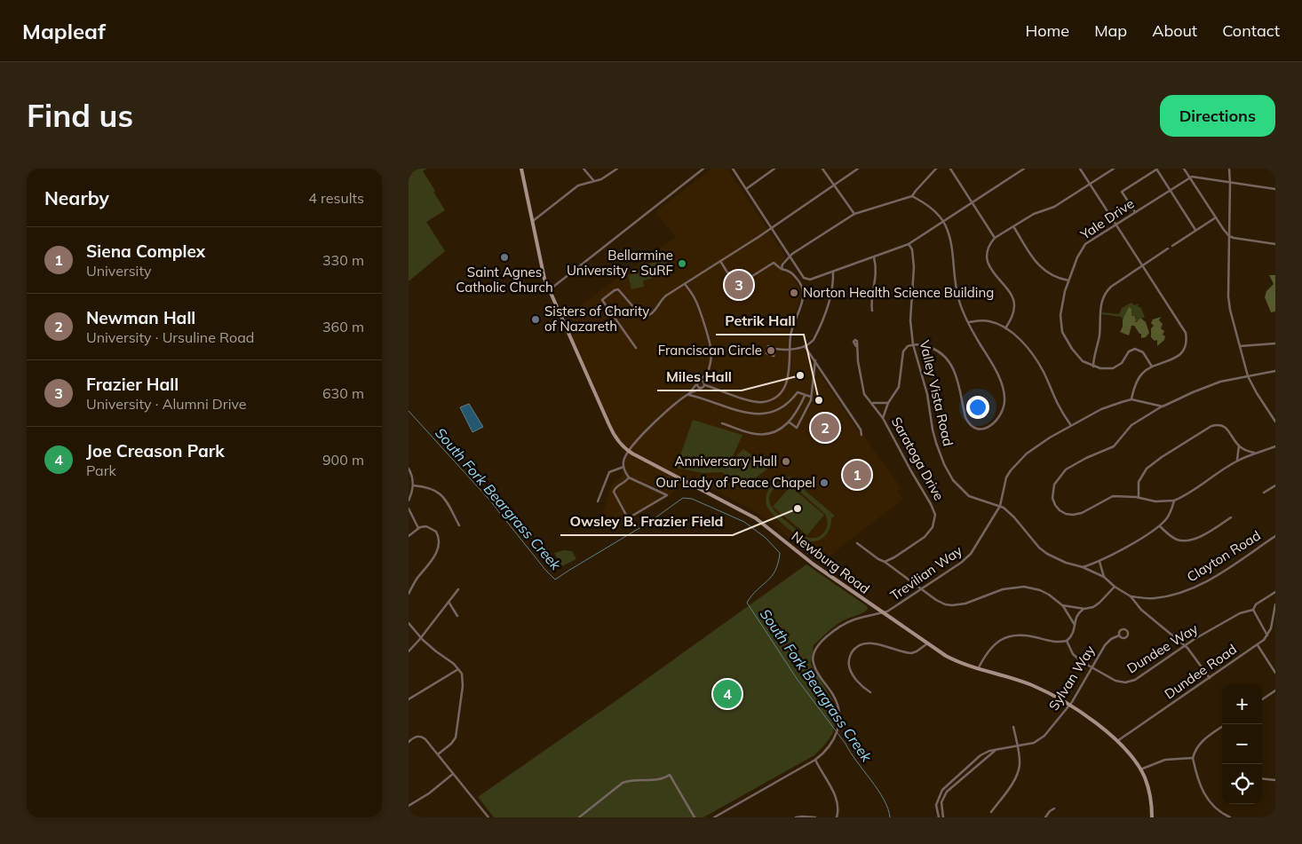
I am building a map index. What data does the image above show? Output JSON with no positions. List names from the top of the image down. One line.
{"streets":{"main road":["Newburg Road"],"street":["Yale Drive","Valley Vista Road","Saratoga Drive","Clayton Road","Trevilian Way","Dundee Way","Dundee Road","Sylvan Way"]},"crossings":[["Valley Vista Road","Saratoga Drive"],["Valley Vista Road","Clayton Road"],["Valley Vista Road","Trevilian Way"],["Valley Vista Road","Dundee Way"],["Valley Vista Road","Dundee Road"],["Newburg Road","Trevilian Way"],["Newburg Road","Dundee Road"],["Newburg Road","Sylvan Way"],["Dundee Way","Sylvan Way"]],"water":["South Fork Beargrass Creek"],"places":["Saint Agnes Catholic Church","Bellarmine University - SuRF","Norton Health Science Building","Sisters of Charity of Nazareth","Franciscan Circle","Miles Hall","Petrik Hall","Anniversary Hall","Our Lady of Peace Chapel","Owsley B. Frazier Field"],"page":{"header":"Mapleaf","nav":["Home","Map","About","Contact"],"buttons":"Directions","title":"Find us","heading":["Nearby","4 results"],"list":[{"mark":"1","name":"Siena Complex","note":"University","value":"330 m"},{"mark":"2","name":"Newman Hall","note":"University · Ursuline Road","value":"360 m"},{"mark":"3","name":"Frazier Hall","note":"University · Alumni Drive","value":"630 m"},{"mark":"4","name":"Joe Creason Park","note":"Park","value":"900 m"}],"pins":["3","2","1","4"],"map_buttons":["+","−"]}}
